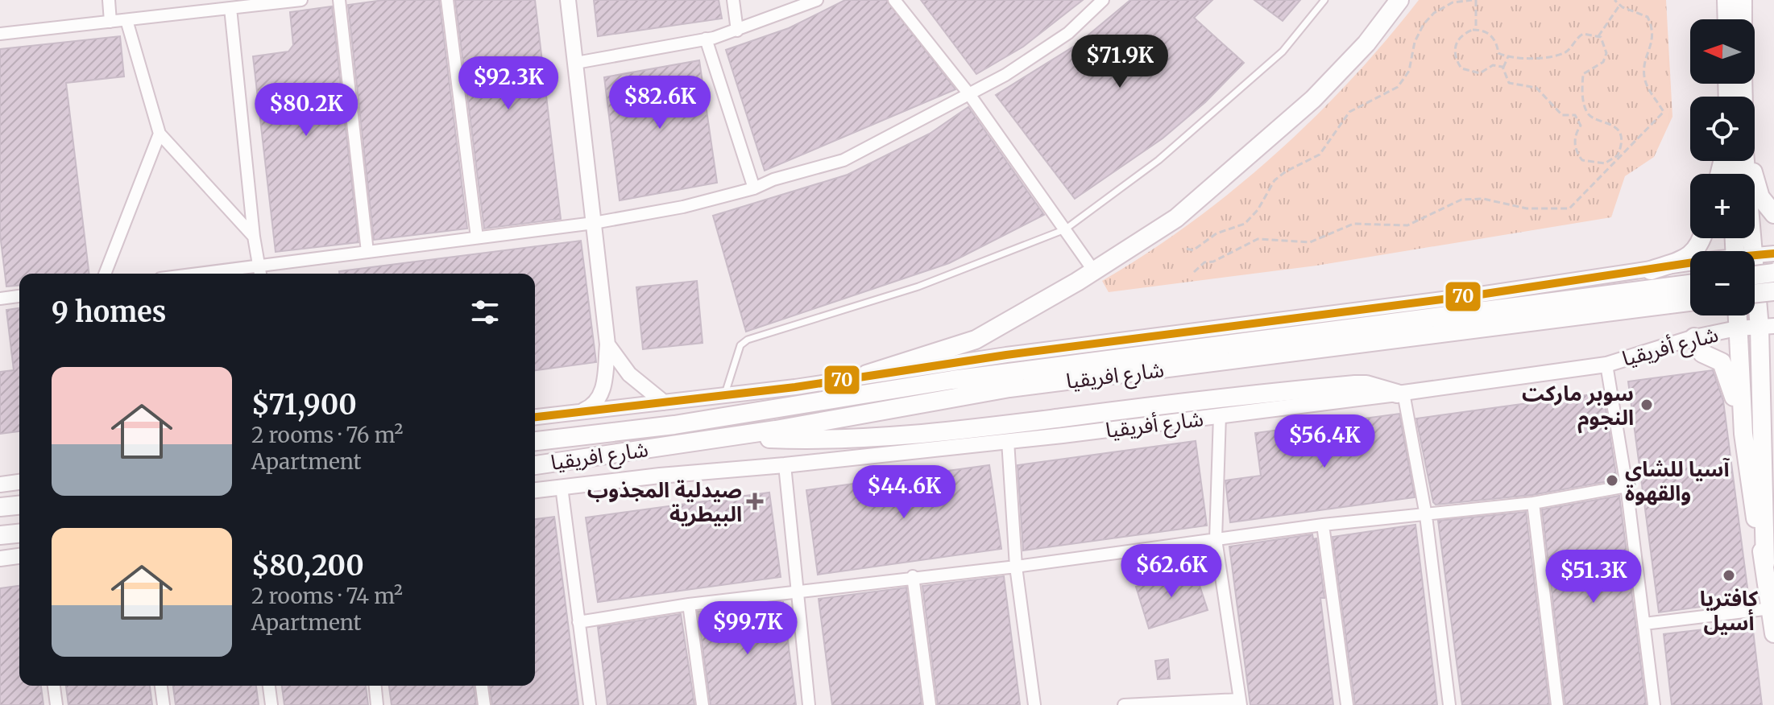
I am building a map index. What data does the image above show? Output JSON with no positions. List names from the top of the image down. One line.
{"streets":{"highway":["شارع افريقيا"],"street":["شارع أفريقيا"]},"places":{"other":["سوبر ماركت النجوم","آسيا للشاي والقهوة","كافتريا أسيل"],"health":["صيدلية المجذوب البيطرية"]},"lines":["transit line 70"],"north":"left","page":{"map_buttons":["+","−"],"price":["$71.9K","$92.3K","$82.6K","$80.2K","$56.4K","$44.6K","$62.6K","$51.3K","$99.7K"],"heading":"9 homes","list":[{"name":"$71,900","note":"2 rooms · 76 m² · Apartment"},{"name":"$80,200","note":"2 rooms · 74 m² · Apartment"}]}}
